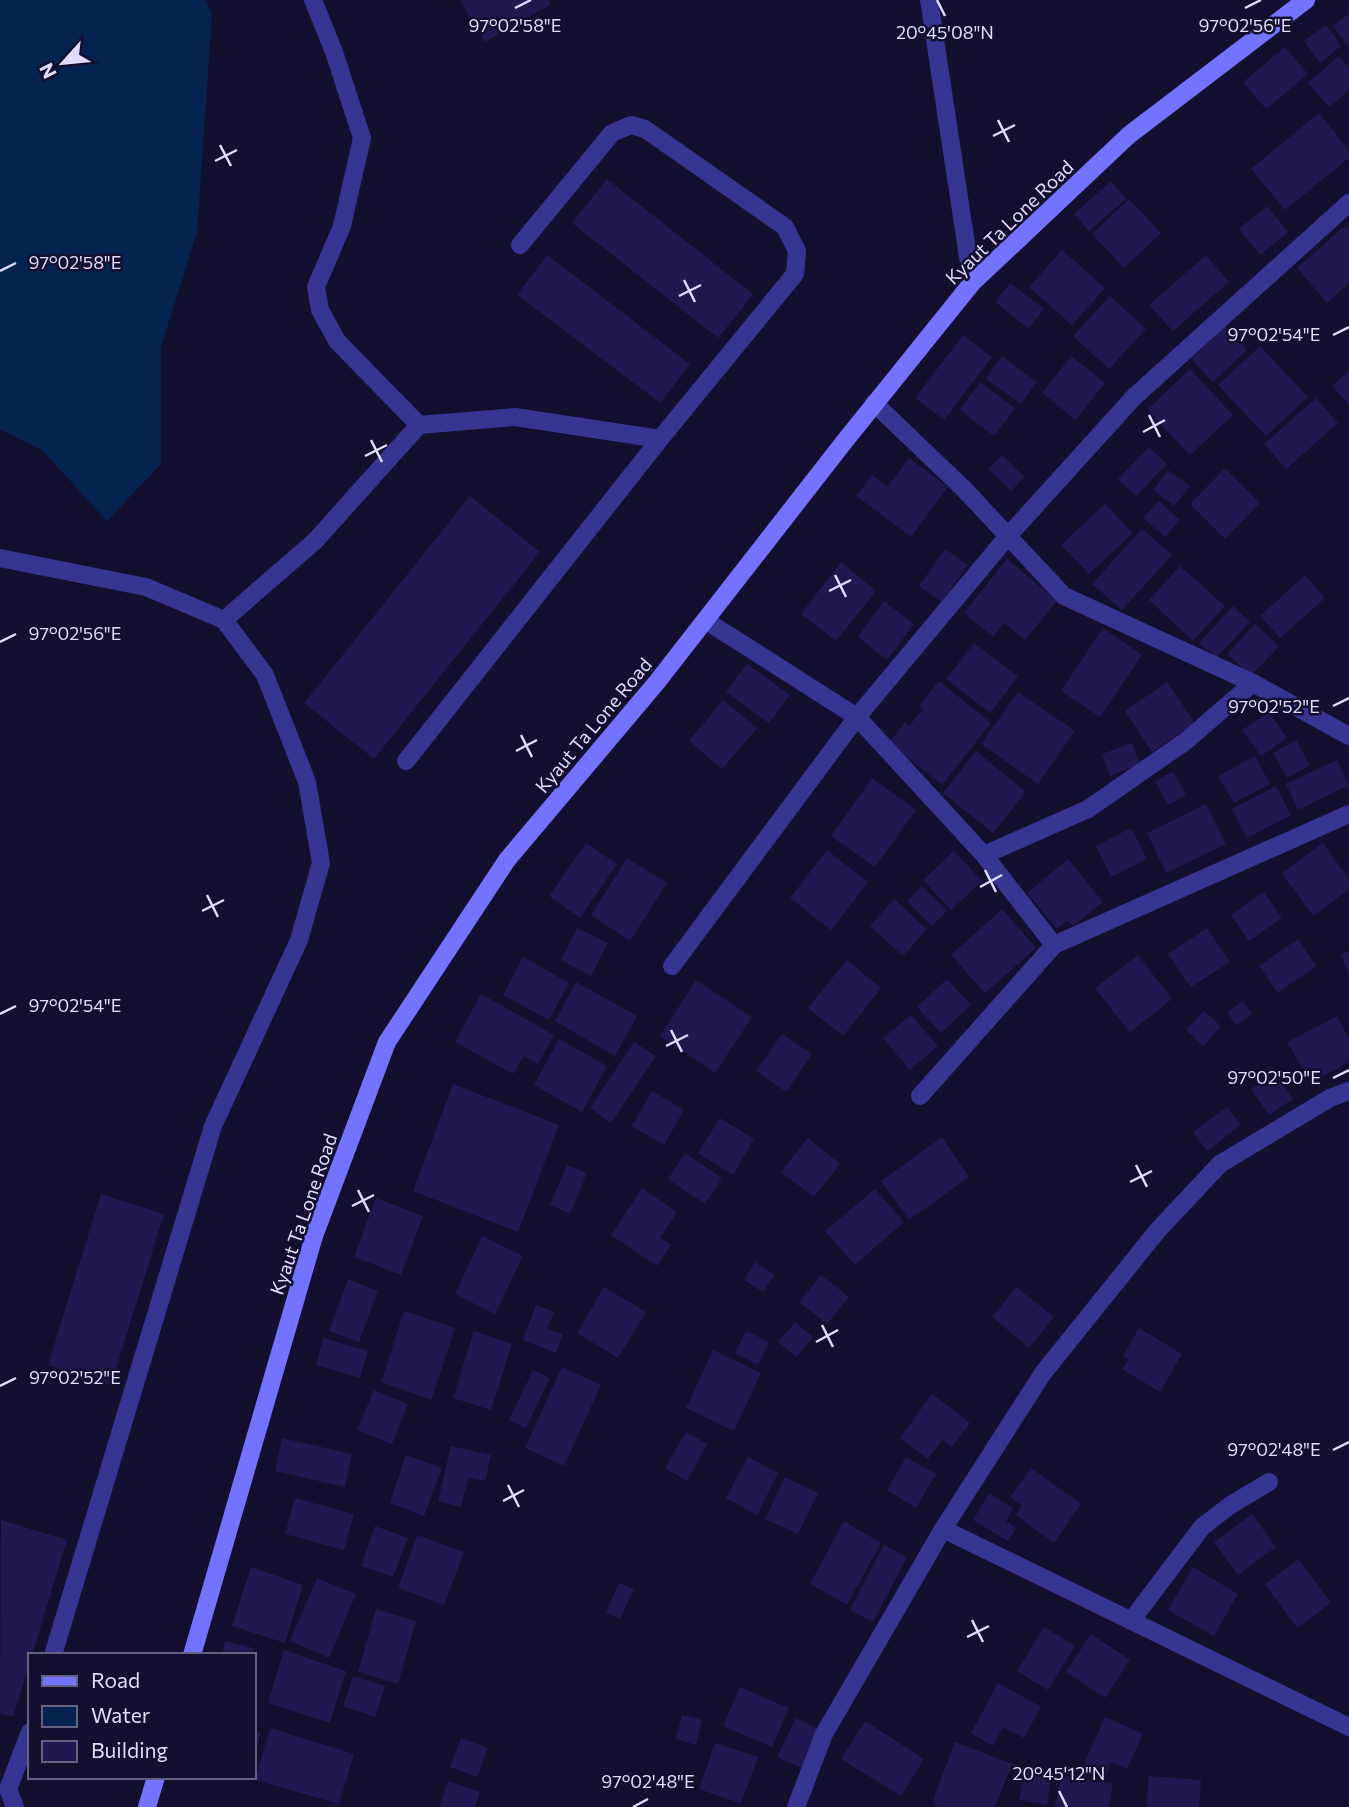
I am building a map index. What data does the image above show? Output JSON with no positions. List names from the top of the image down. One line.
{"streets":{"main road":["Kyaut Ta Lone Road"]},"legend":["Road","Water","Building"],"north":"bottom left","coordinates":["97°02'58\"E","97°02'56\"E","20°45'08\"N","97°02'54\"E","97°02'52\"E","97°02'50\"E","97°02'48\"E","20°45'12\"N"]}
